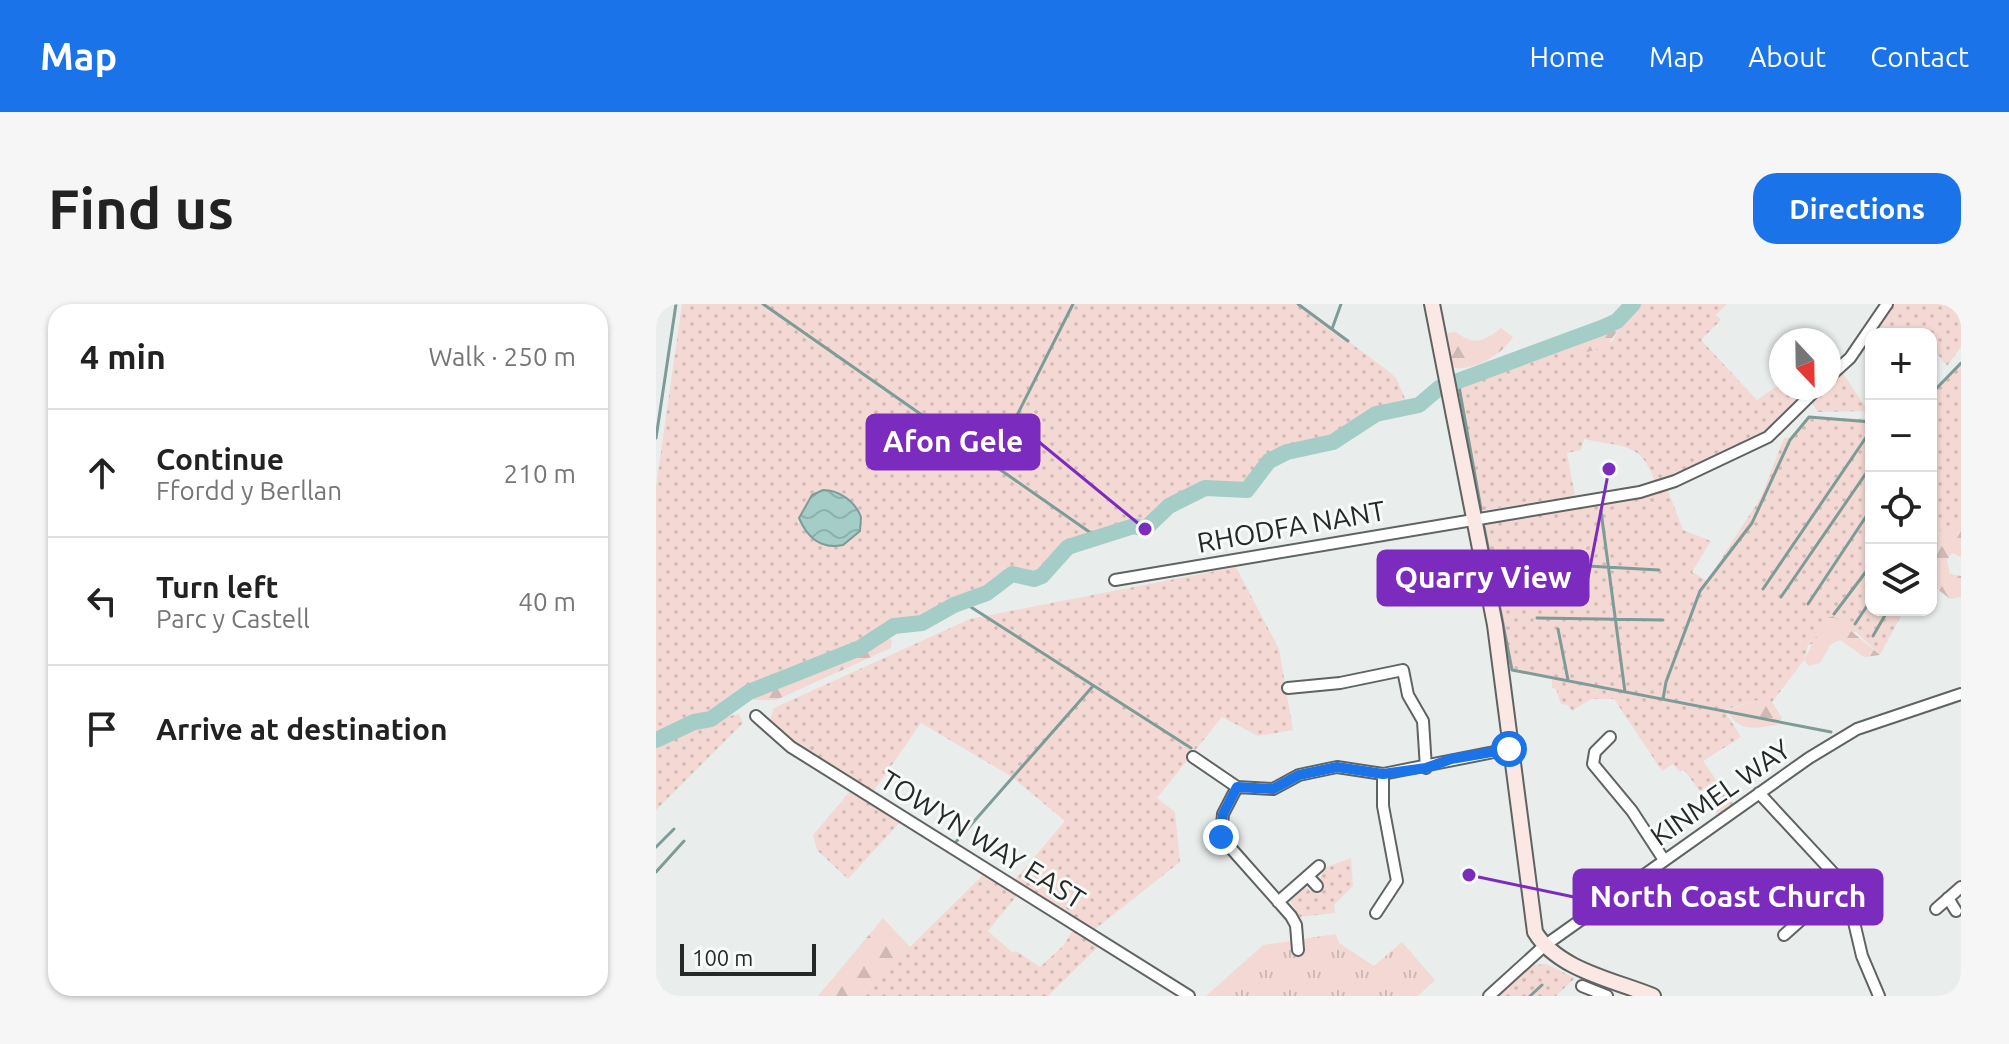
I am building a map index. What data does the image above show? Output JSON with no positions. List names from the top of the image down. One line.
{"streets":{"street":["RHODFA NANT","KINMEL WAY","TOWYN WAY EAST"]},"places":["Quarry View","Afon Gele","North Coast Church"],"scale_bar":"100 m","north":"bottom","page":{"header":"Map","nav":["Home","Map","About","Contact"],"buttons":"Directions","title":"Find us","heading":["4 min","Walk · 250 m"],"map_buttons":["+","−"],"list":[["Continue","Ffordd y Berllan","210 m"],["Turn left","Parc y Castell","40 m"],"Arrive at destination"],"scale":"100 m"}}
